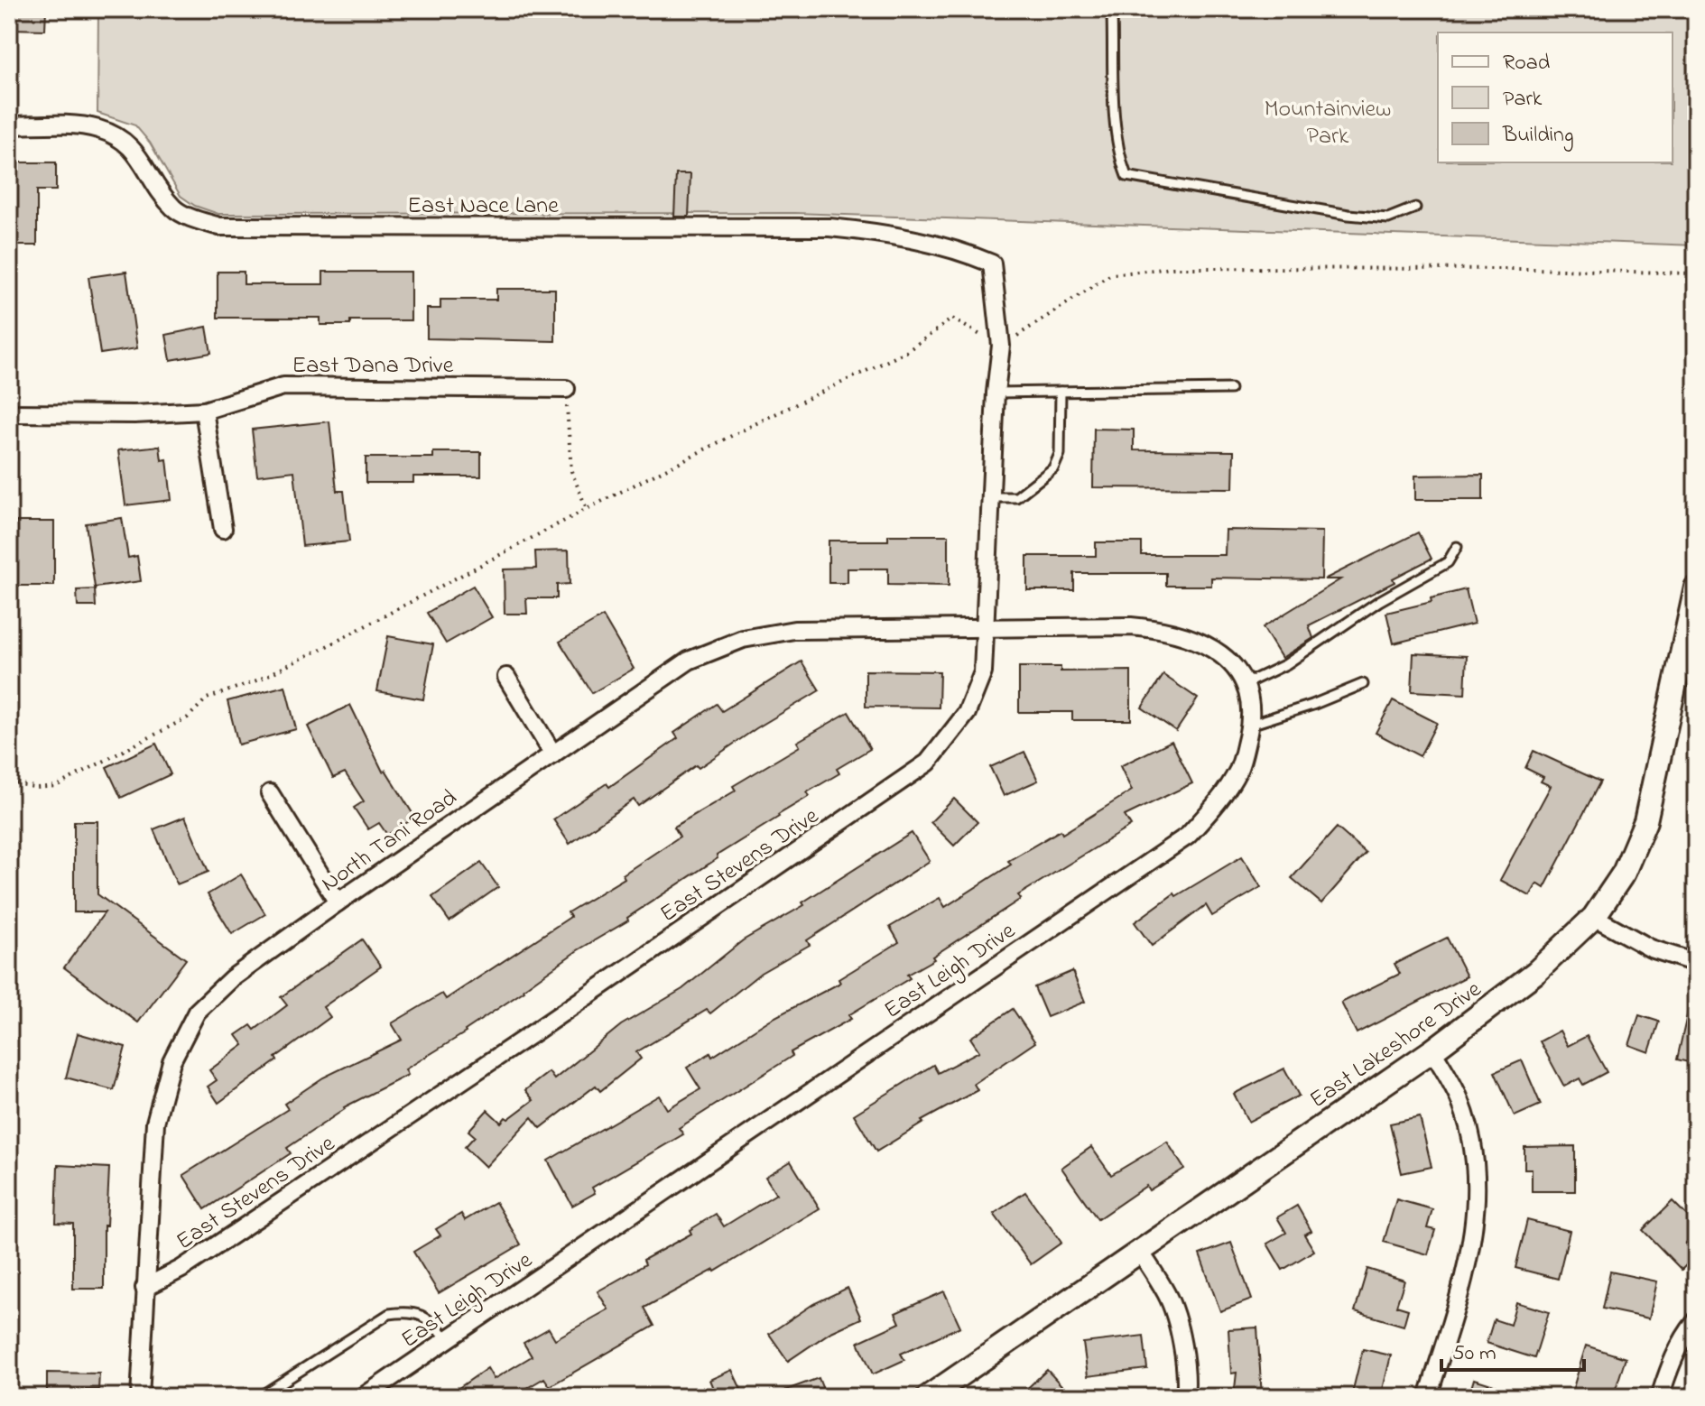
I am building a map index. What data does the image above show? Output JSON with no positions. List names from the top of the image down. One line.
{"streets":{"main road":["East Lakeshore Drive"],"street":["East Nace Lane","East Dana Drive","North Tani Road","East Stevens Drive","East Leigh Drive"]},"crossings":[["East Nace Lane","East Stevens Drive"],["North Tani Road","East Stevens Drive"],["North Tani Road","East Leigh Drive"],["East Stevens Drive","East Leigh Drive"]],"parks":["Mountainview Park"],"legend":["Road","Park","Building"],"scale_bar":"50 m"}
